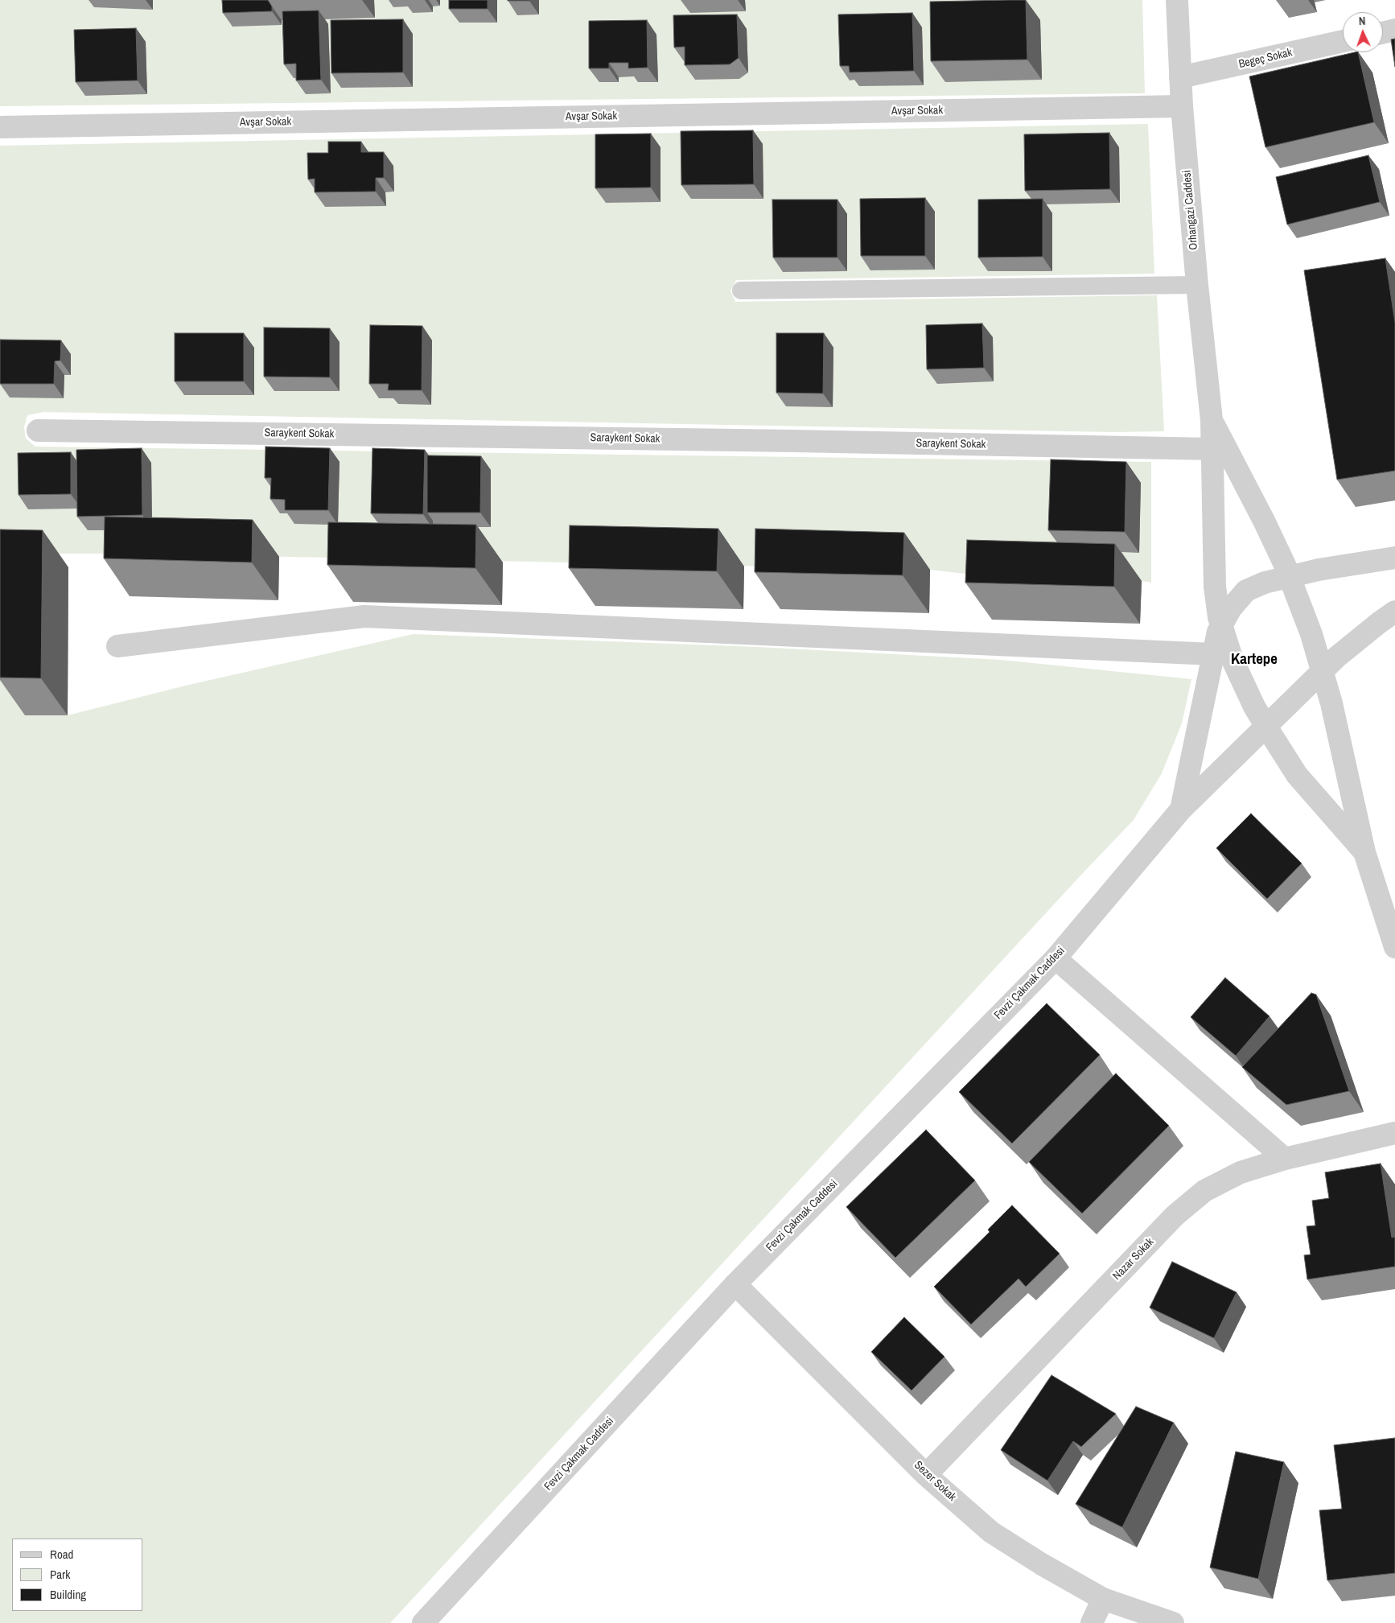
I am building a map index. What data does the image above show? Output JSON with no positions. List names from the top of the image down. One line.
{"streets":{"street":["Begeç Sokak","Avşar Sokak","Orhangazi Caddesi","Saraykent Sokak","Fevzi Çakmak Caddesi","Nazar Sokak","Sezer Sokak"]},"crossings":[["Begeç Sokak","Orhangazi Caddesi"],["Avşar Sokak","Orhangazi Caddesi"],["Orhangazi Caddesi","Saraykent Sokak"],["Orhangazi Caddesi","Fevzi Çakmak Caddesi"],["Fevzi Çakmak Caddesi","Sezer Sokak"],["Nazar Sokak","Sezer Sokak"]],"districts":["Kartepe"],"legend":["Road","Park","Building"],"north":"top"}
